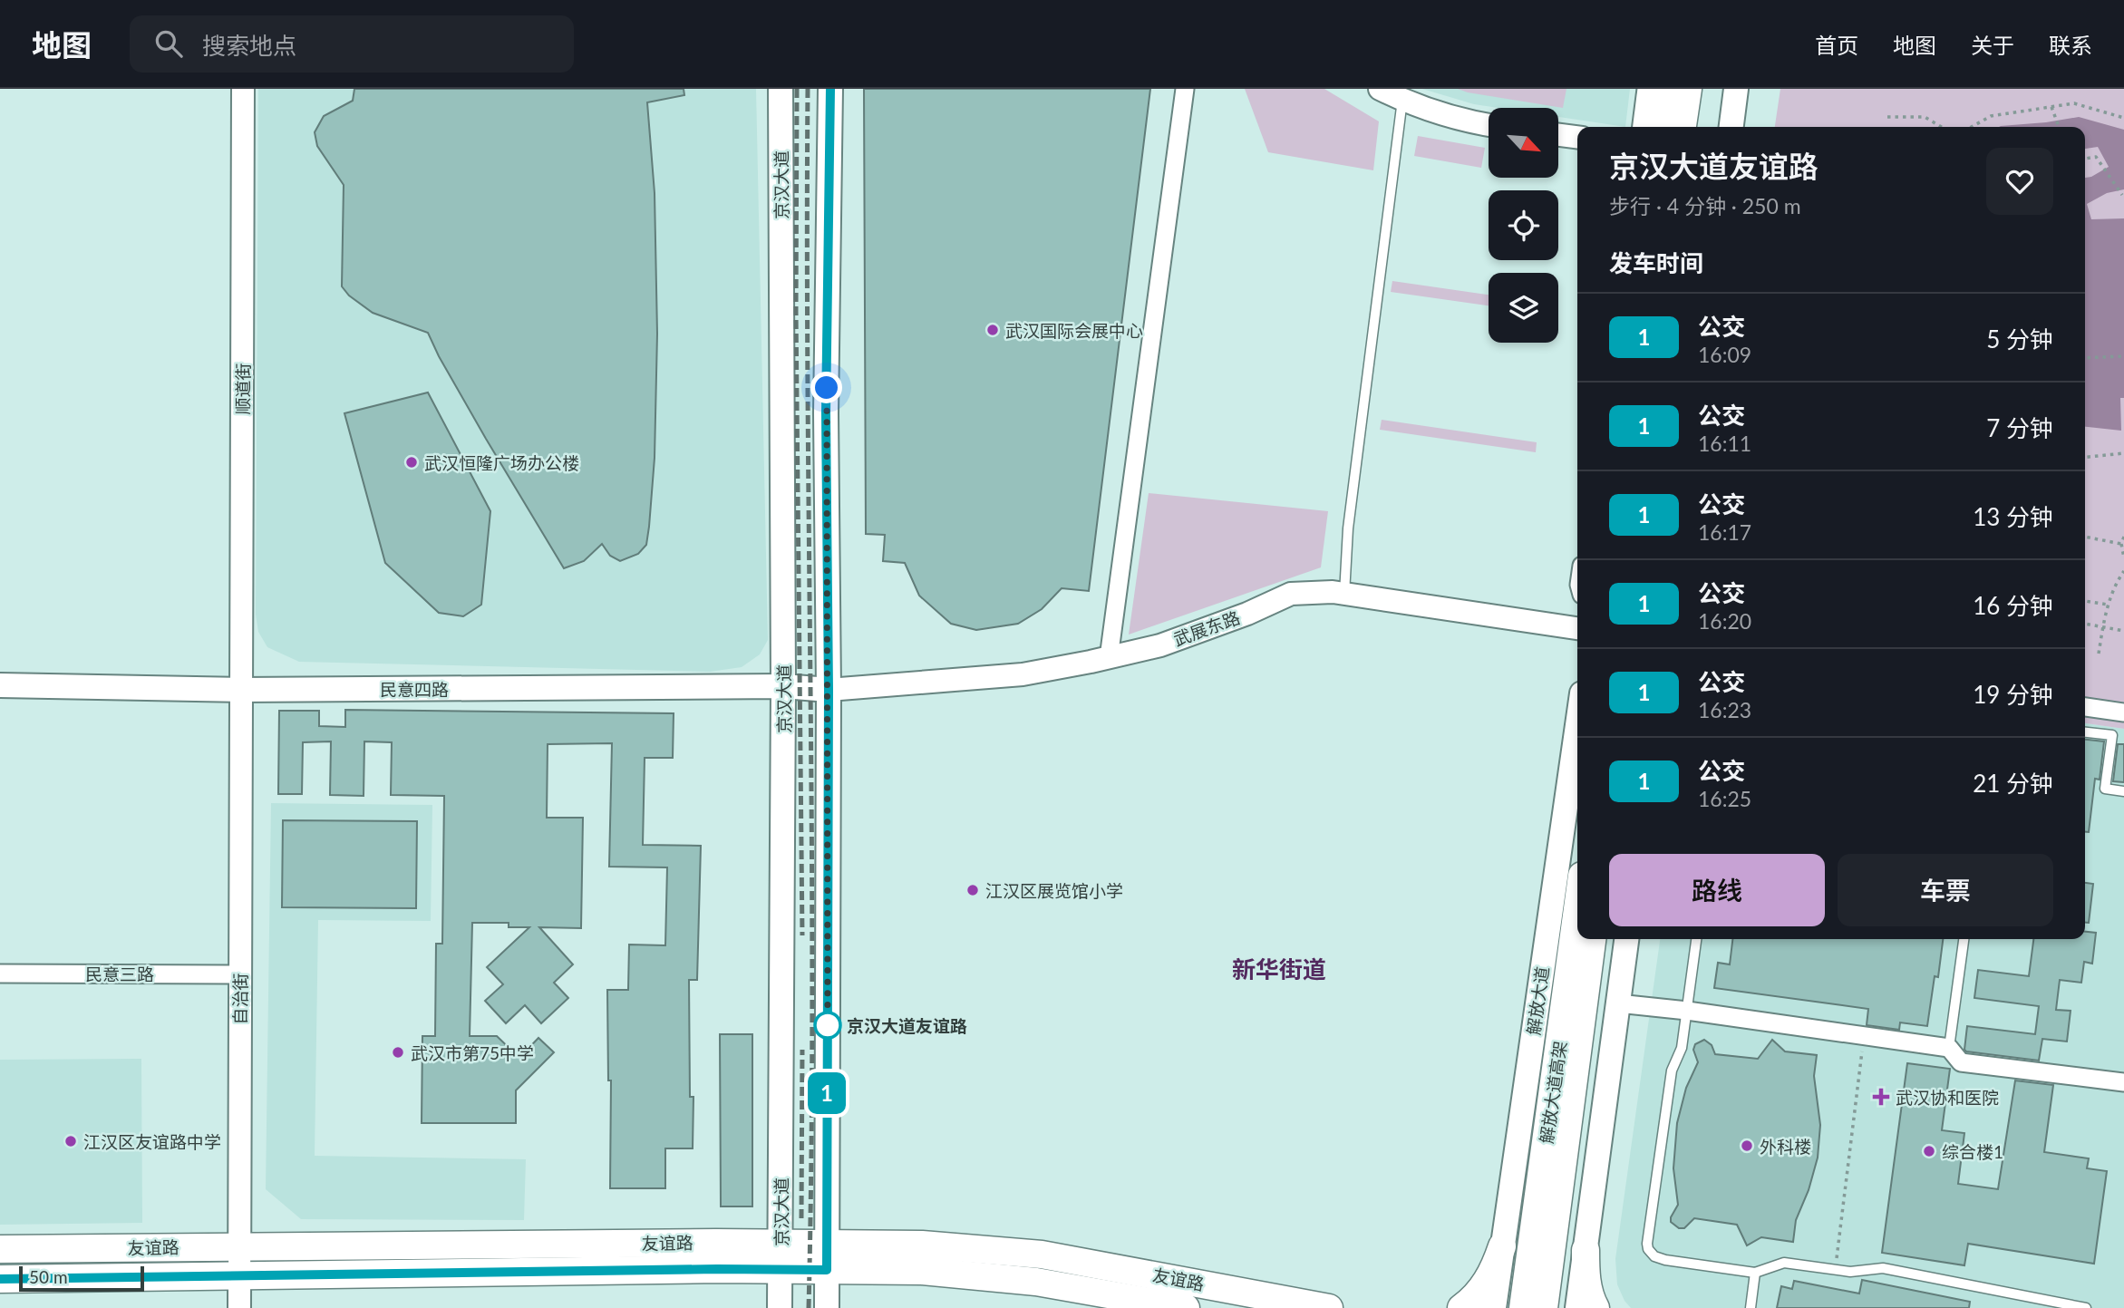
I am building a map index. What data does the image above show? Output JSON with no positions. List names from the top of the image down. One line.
{"streets":{"main road":["京汉大道","民意四路","解放大道","解放大道高架","友谊路"],"street":["顺道街","武展东路","民意三路","自治街"]},"crossings":[["京汉大道","民意四路"],["京汉大道","友谊路"],["顺道街","民意四路"],["顺道街","自治街"],["武展东路","民意四路"],["民意四路","自治街"],["民意三路","自治街"],["自治街","友谊路"]],"districts":["新华街道"],"places":{"other":["武汉国际会展中心","武汉恒隆广场办公楼","江汉区展览馆小学","京汉大道友谊路","武汉市第75中学","江汉区友谊路中学","外科楼","综合楼1"],"health":["武汉协和医院"]},"lines":["bus line 1"],"scale_bar":"50 m","north":"bottom right","page":{"header":"地图","search":"搜索地点","nav":["首页","地图","关于","联系"],"on_map":"1","heading":[["京汉大道友谊路","步行 · 4 分钟 · 250 m"],"发车时间"],"list":[{"mark":"1","name":"公交","note":"16:09","value":"5 分钟"},{"mark":"1","name":"公交","note":"16:11","value":"7 分钟"},{"mark":"1","name":"公交","note":"16:17","value":"13 分钟"},{"mark":"1","name":"公交","note":"16:20","value":"16 分钟"},{"mark":"1","name":"公交","note":"16:23","value":"19 分钟"},{"mark":"1","name":"公交","note":"16:25","value":"21 分钟"}],"buttons":["路线","车票"],"scale":"50 m"}}
